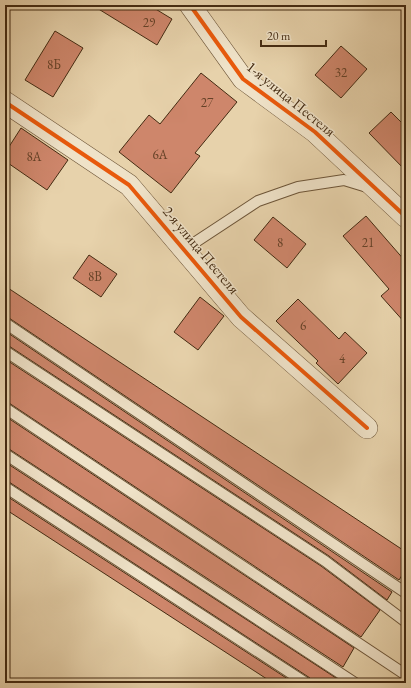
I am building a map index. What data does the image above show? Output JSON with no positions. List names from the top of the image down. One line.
{"streets":{"street":["1-я улица Пестеля","2-я улица Пестеля"]},"house_numbers":["29","8Б","32","27","6А","8А","8","21","8В","6","4"],"scale_bar":"20 m"}
